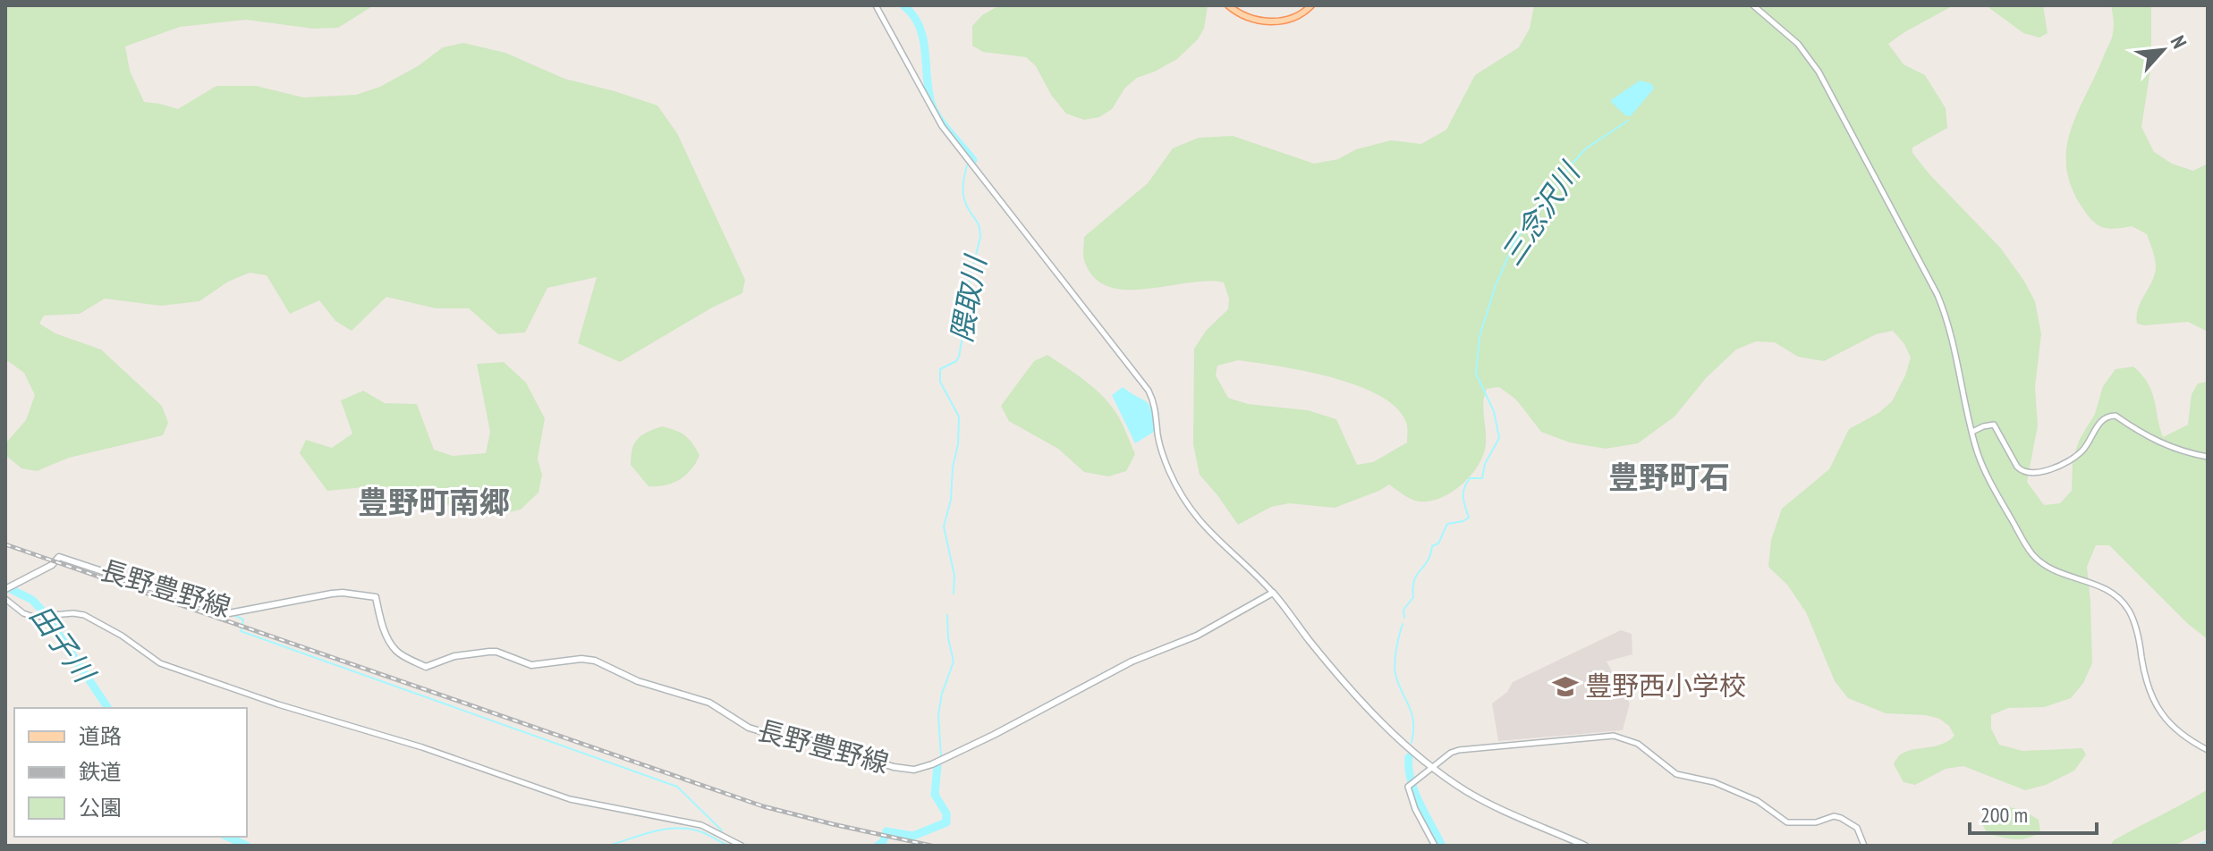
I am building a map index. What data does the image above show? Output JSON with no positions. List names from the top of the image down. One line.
{"streets":{"main road":["長野豊野線"]},"districts":["豊野町石","豊野町南郷"],"water":["三念沢川","隈取川","田子川"],"places":{"school or university":["豊野西小学校"]},"legend":["道路","鉄道","公園"],"scale_bar":"200 m","north":"top right"}
